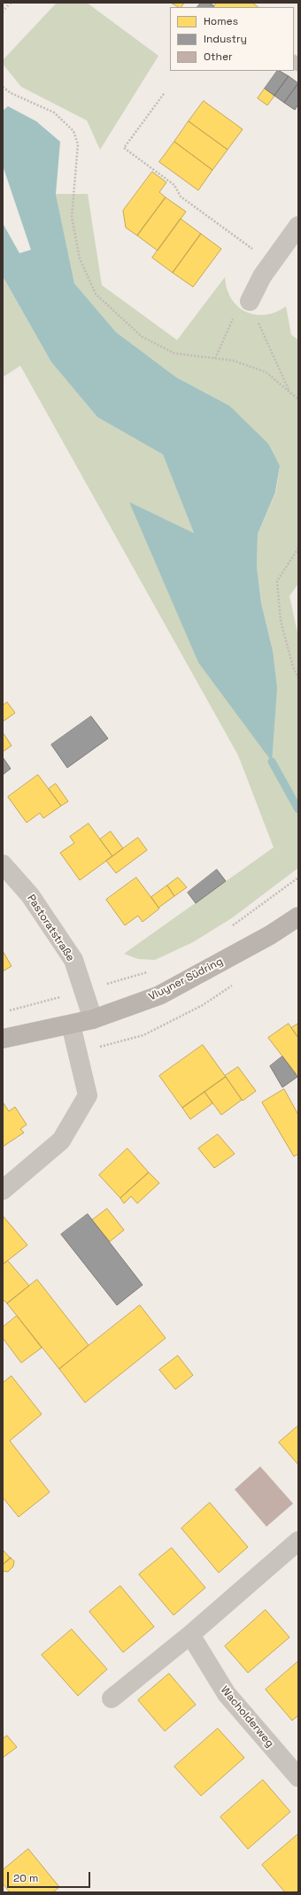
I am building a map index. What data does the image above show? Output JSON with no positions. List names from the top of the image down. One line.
{"streets":{"street":["Pastoratstraße","Vluyner Südring","Wacholderweg"]},"crossings":[["Pastoratstraße","Vluyner Südring"]],"legend":["Homes","Industry","Other"],"scale_bar":"20 m"}
